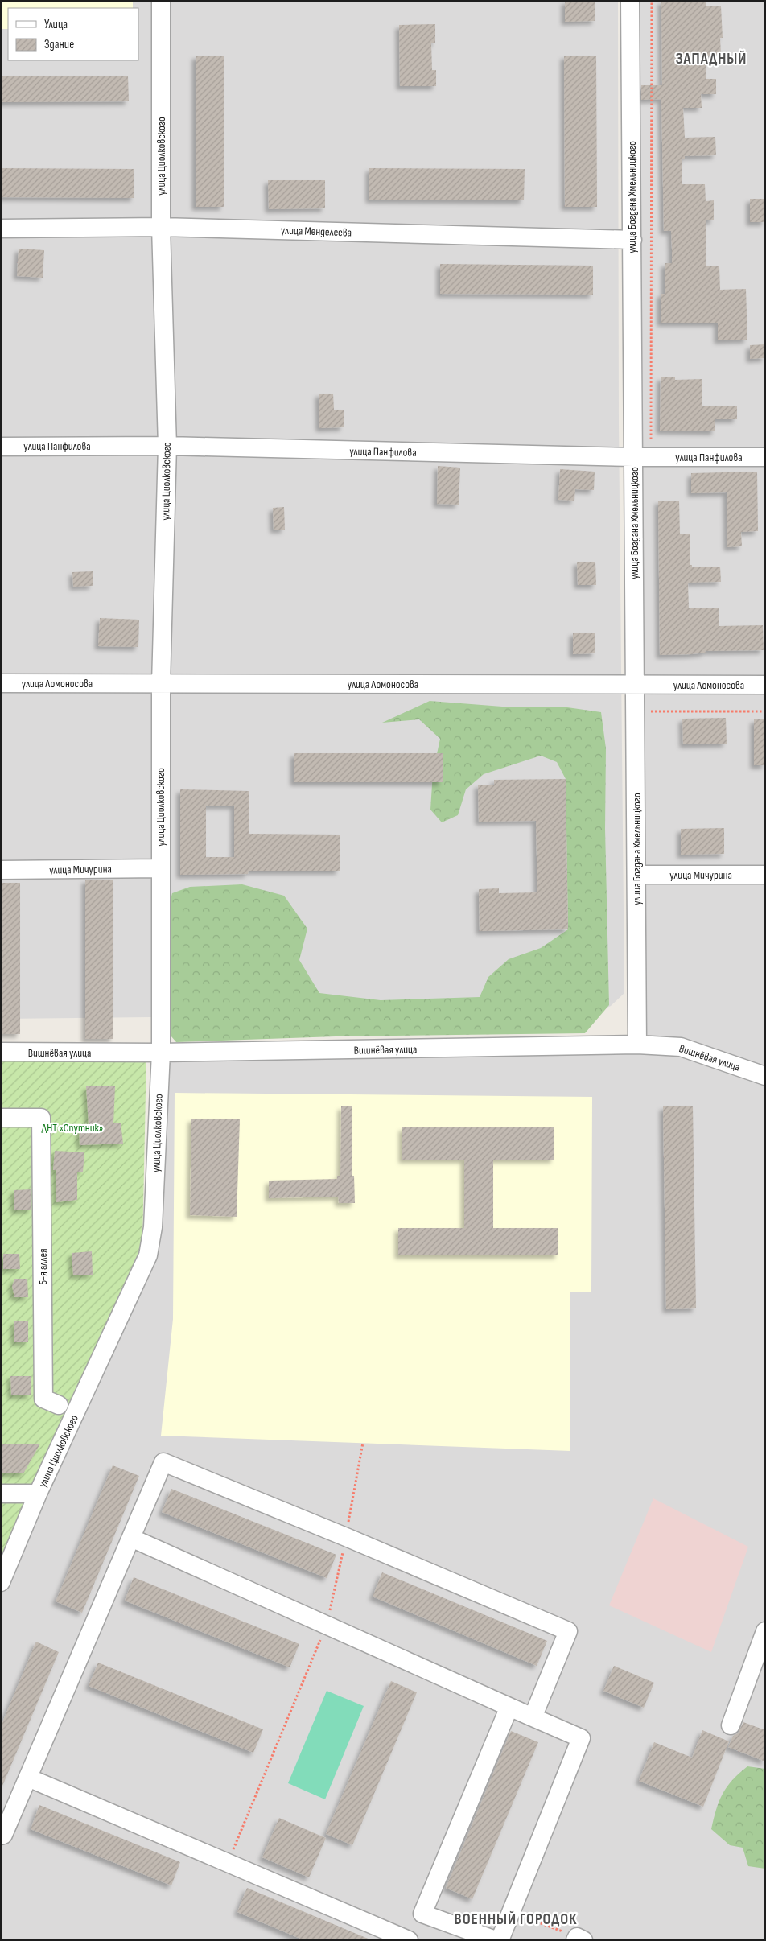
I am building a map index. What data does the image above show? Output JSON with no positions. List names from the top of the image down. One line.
{"streets":{"street":["улица Циолковского","улица Богдана Хмельницкого","улица Менделеева","улица Панфилова","улица Ломоносова","улица Мичурина","Вишнёвая улица","5-я аллея"]},"crossings":[["улица Циолковского","улица Менделеева"],["улица Циолковского","улица Панфилова"],["улица Циолковского","улица Ломоносова"],["улица Циолковского","улица Мичурина"],["улица Циолковского","Вишнёвая улица"],["улица Богдана Хмельницкого","улица Менделеева"],["улица Богдана Хмельницкого","улица Панфилова"],["улица Богдана Хмельницкого","улица Ломоносова"],["улица Богдана Хмельницкого","улица Мичурина"],["улица Богдана Хмельницкого","Вишнёвая улица"]],"districts":["ЗАПАДНЫЙ","ВОЕННЫЙ ГОРОДОК"],"parks":["ДНТ «Спутник»"],"legend":["Улица","Здание"]}
